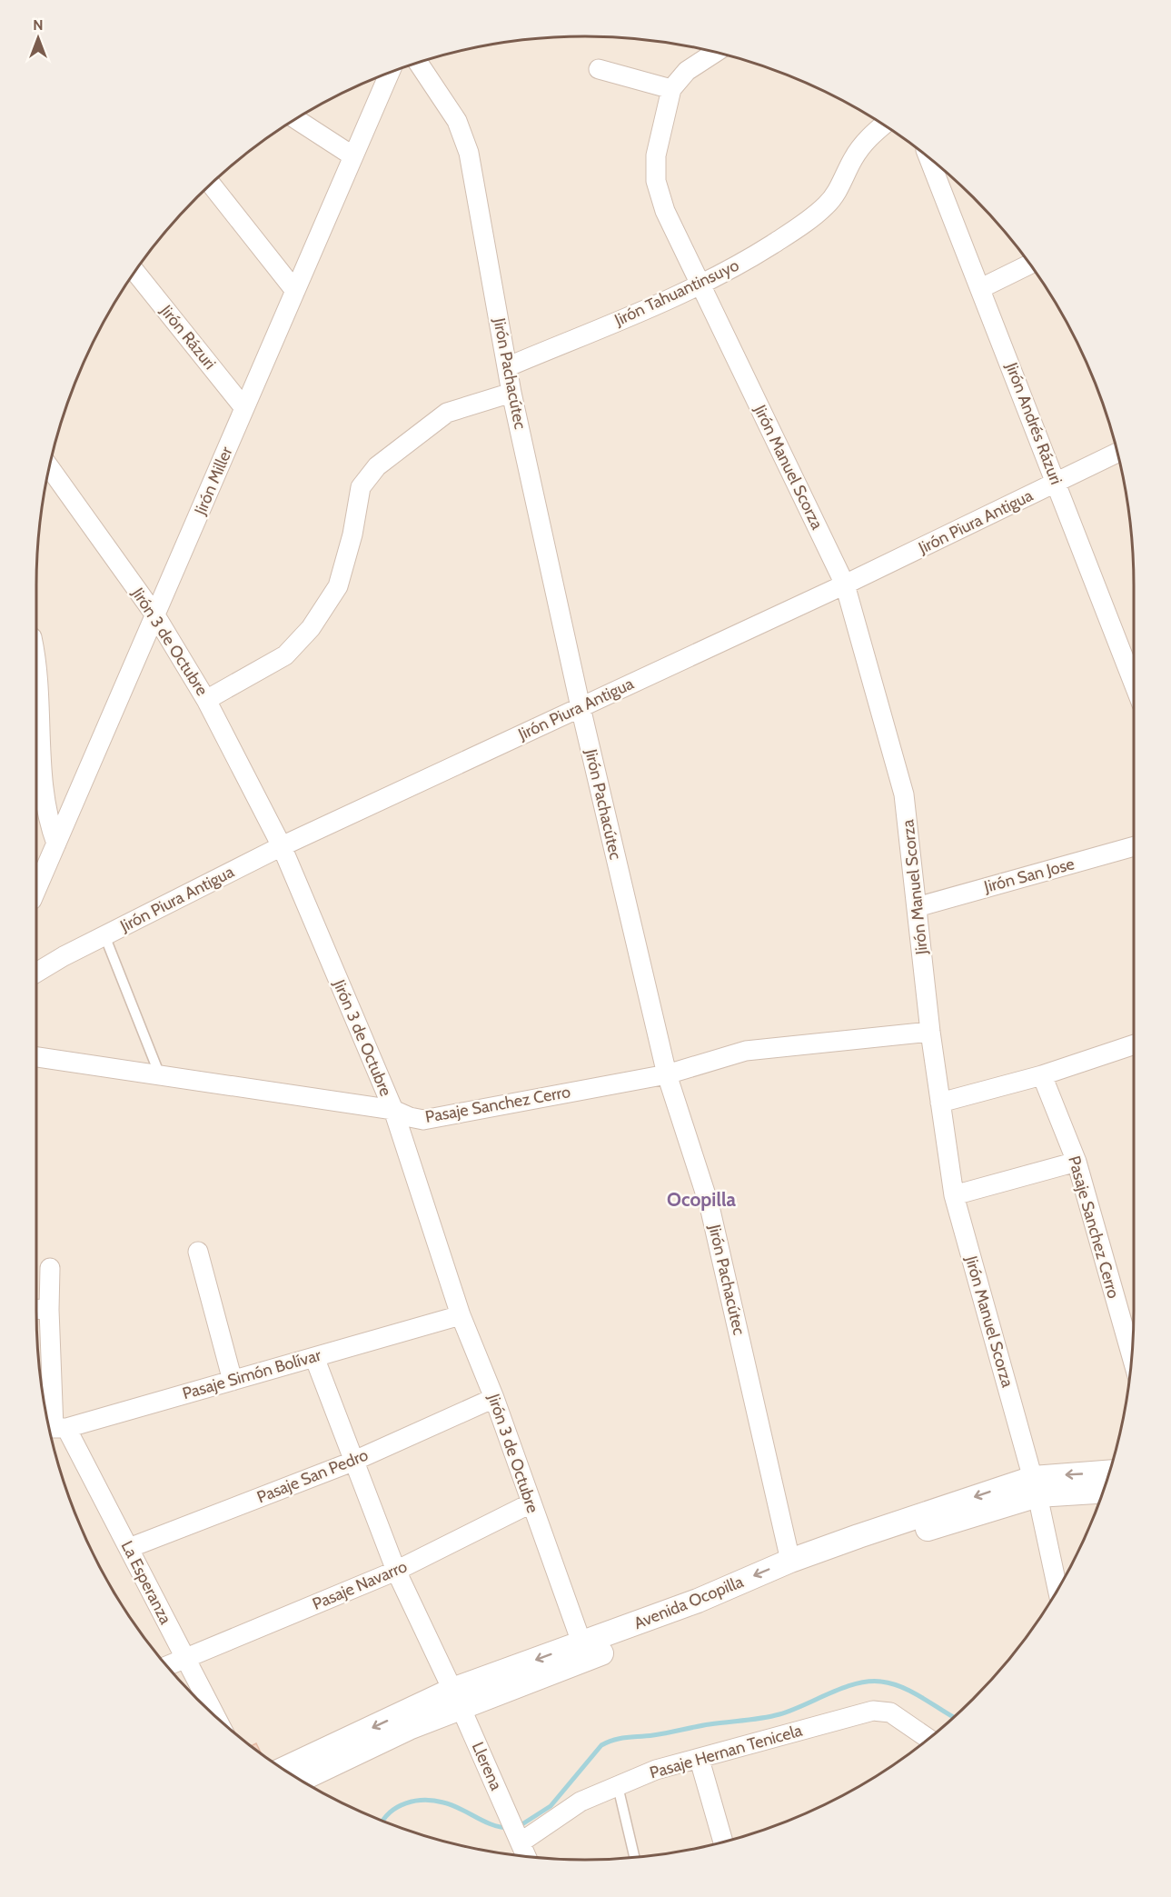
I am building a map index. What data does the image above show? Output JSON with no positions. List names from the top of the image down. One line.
{"streets":{"street":["Jirón Tahuantinsuyo","Jirón Rázuri","Jirón Pachacútec","Jirón Andrés Rázuri","Jirón Manuel Scorza","Jirón Miller","Jirón Piura Antigua","Jirón 3 de Octubre","Jirón San Jose","Pasaje Sanchez Cerro","Pasaje Simón Bolívar","Pasaje San Pedro","La Esperanza","Pasaje Navarro","Avenida Ocopilla","Pasaje Hernan Tenicela","Llerena"]},"crossings":[["Jirón Tahuantinsuyo","Jirón Pachacútec"],["Jirón Tahuantinsuyo","Jirón Manuel Scorza"],["Jirón Rázuri","Jirón Miller"],["Jirón Pachacútec","Jirón Piura Antigua"],["Jirón Pachacútec","Pasaje Sanchez Cerro"],["Jirón Pachacútec","Avenida Ocopilla"],["Jirón Andrés Rázuri","Jirón Piura Antigua"],["Jirón Manuel Scorza","Jirón Piura Antigua"],["Jirón Manuel Scorza","Jirón San Jose"],["Jirón Manuel Scorza","Pasaje Sanchez Cerro"],["Jirón Manuel Scorza","Avenida Ocopilla"],["Jirón Miller","Jirón 3 de Octubre"],["Jirón Piura Antigua","Jirón 3 de Octubre"],["Jirón 3 de Octubre","Pasaje Sanchez Cerro"],["Jirón 3 de Octubre","Pasaje Simón Bolívar"],["Jirón 3 de Octubre","Pasaje San Pedro"],["Jirón 3 de Octubre","Pasaje Navarro"],["Jirón 3 de Octubre","Avenida Ocopilla"],["Pasaje Simón Bolívar","La Esperanza"],["Pasaje Simón Bolívar","Llerena"],["Pasaje San Pedro","La Esperanza"],["Pasaje San Pedro","Llerena"],["La Esperanza","Pasaje Navarro"],["Pasaje Navarro","Llerena"],["Avenida Ocopilla","Llerena"],["Pasaje Hernan Tenicela","Llerena"]],"districts":["Ocopilla"],"north":"top"}
